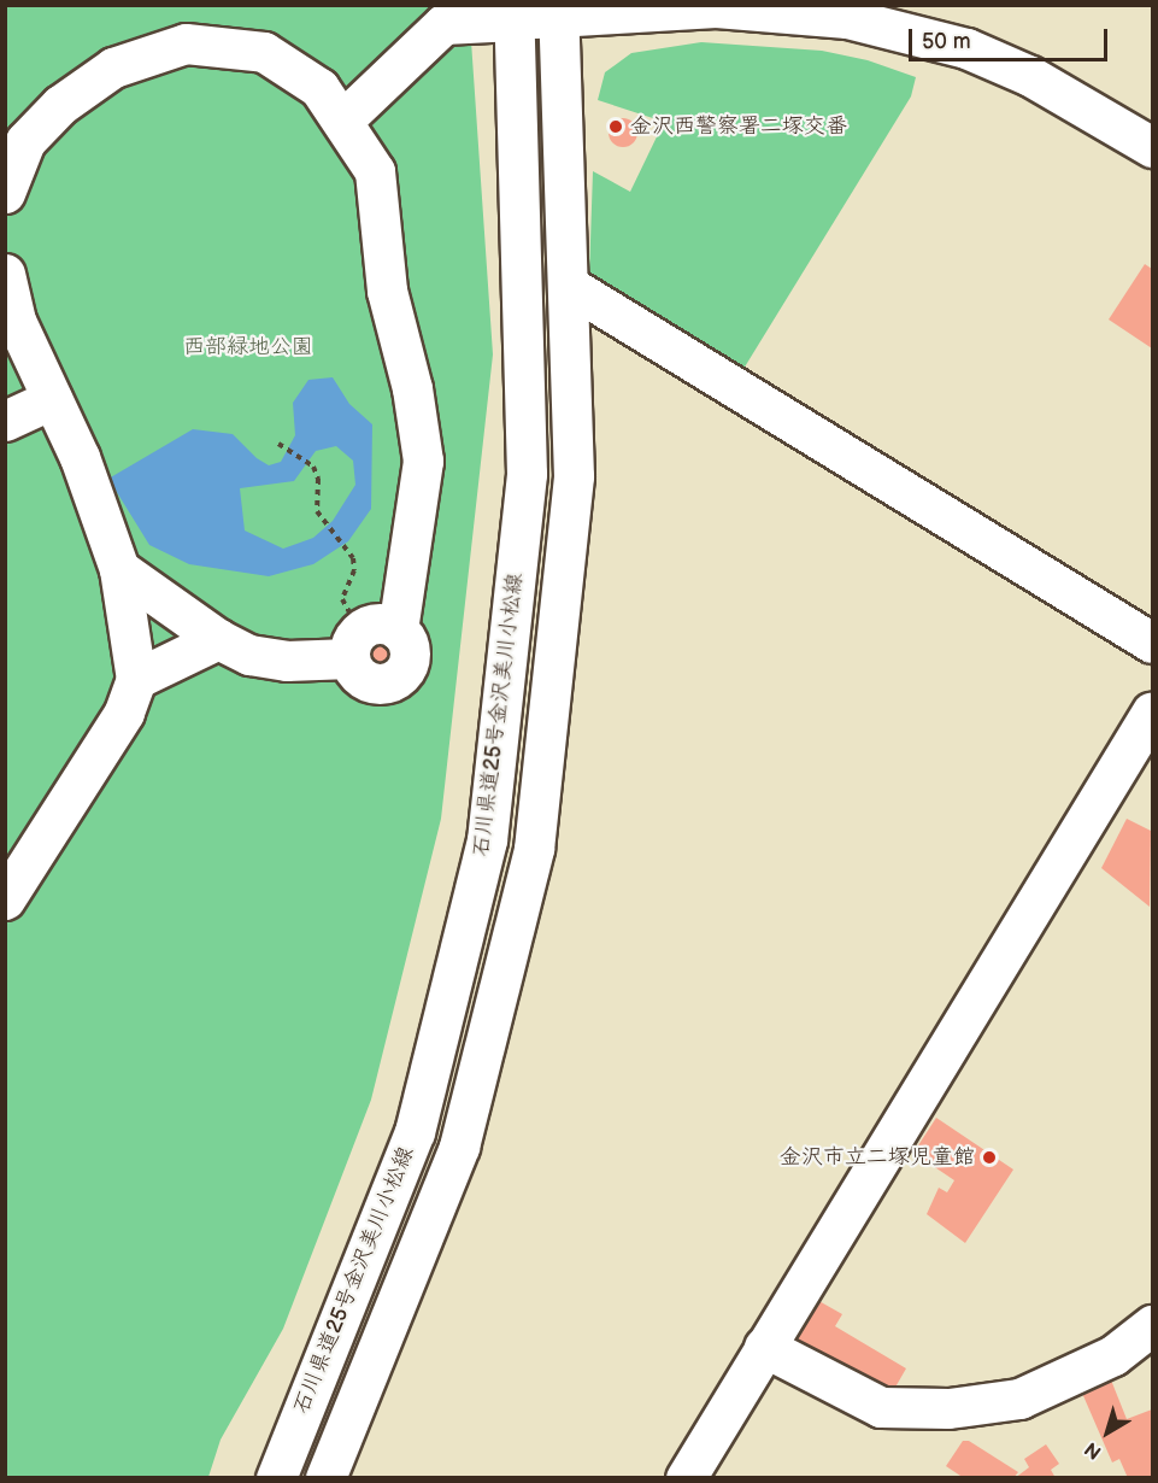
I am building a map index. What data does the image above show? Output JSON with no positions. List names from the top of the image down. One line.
{"streets":{"main road":["石川県道25号金沢美川小松線"]},"parks":["西部緑地公園"],"places":["金沢西警察署二塚交番","金沢市立二塚児童館"],"scale_bar":"50 m","north":"bottom left"}
